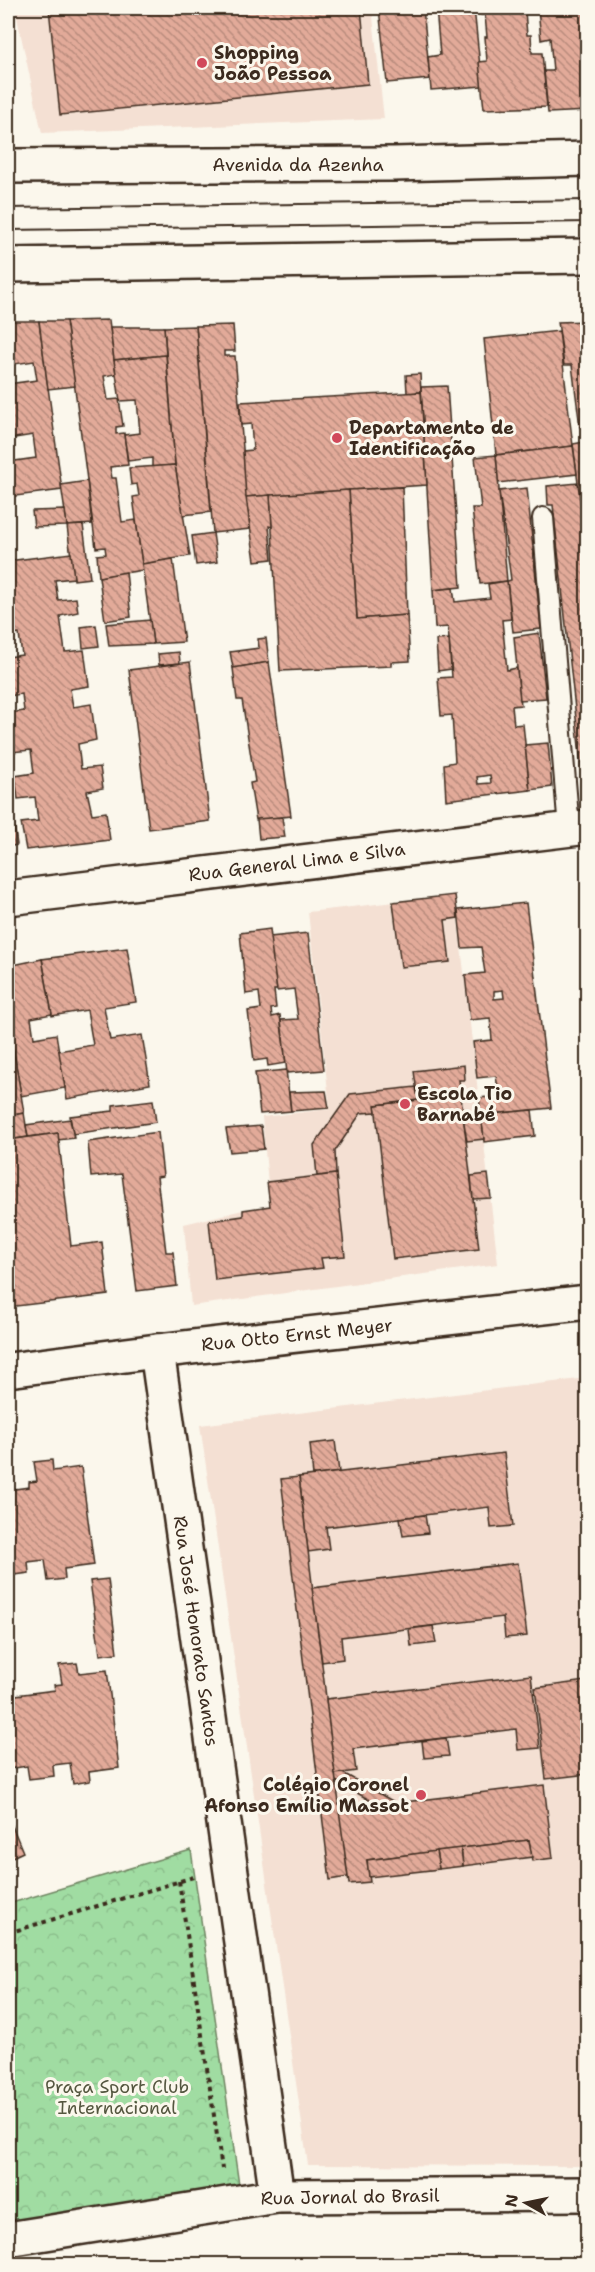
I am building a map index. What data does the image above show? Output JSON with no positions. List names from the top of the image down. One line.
{"streets":{"street":["Avenida da Azenha","Rua General Lima e Silva","Rua Otto Ernst Meyer","Rua José Honorato Santos","Rua Jornal do Brasil"]},"crossings":[["Rua Otto Ernst Meyer","Rua José Honorato Santos"],["Rua José Honorato Santos","Rua Jornal do Brasil"]],"parks":["Praça Sport Club Internacional"],"places":["Shopping João Pessoa","Departamento de Identificação","Escola Tio Barnabé","Colégio Coronel Afonso Emílio Massot"],"north":"left"}
